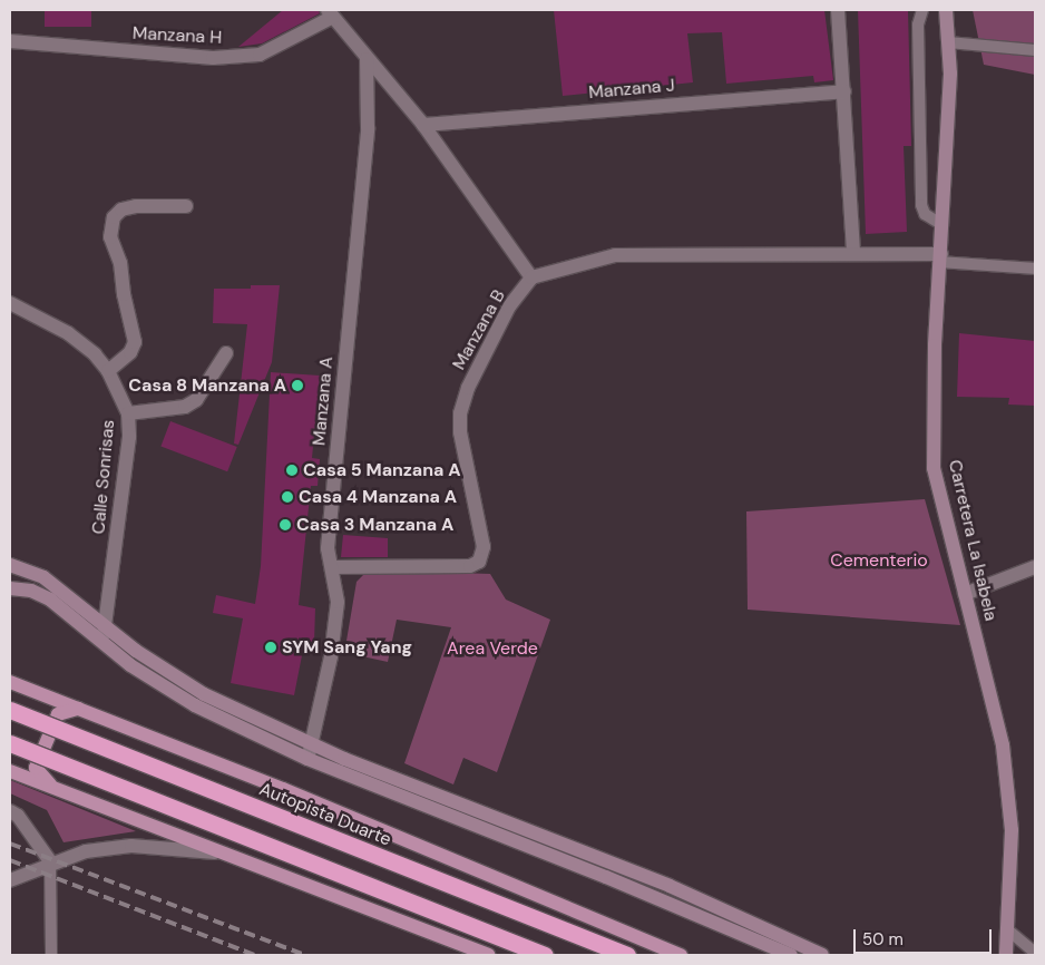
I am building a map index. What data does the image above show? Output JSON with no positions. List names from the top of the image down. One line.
{"streets":{"highway":["Autopista Duarte"],"main road":["Carretera La Isabela"],"street":["Manzana H","Manzana J","Manzana B","Manzana A","Calle Sonrisas"]},"crossings":[["Manzana B","Manzana A"]],"parks":["Cementerio","Area Verde"],"places":["Casa 8 Manzana A","Casa 5 Manzana A","Casa 4 Manzana A","Casa 3 Manzana A","SYM Sang Yang"],"scale_bar":"50 m"}
